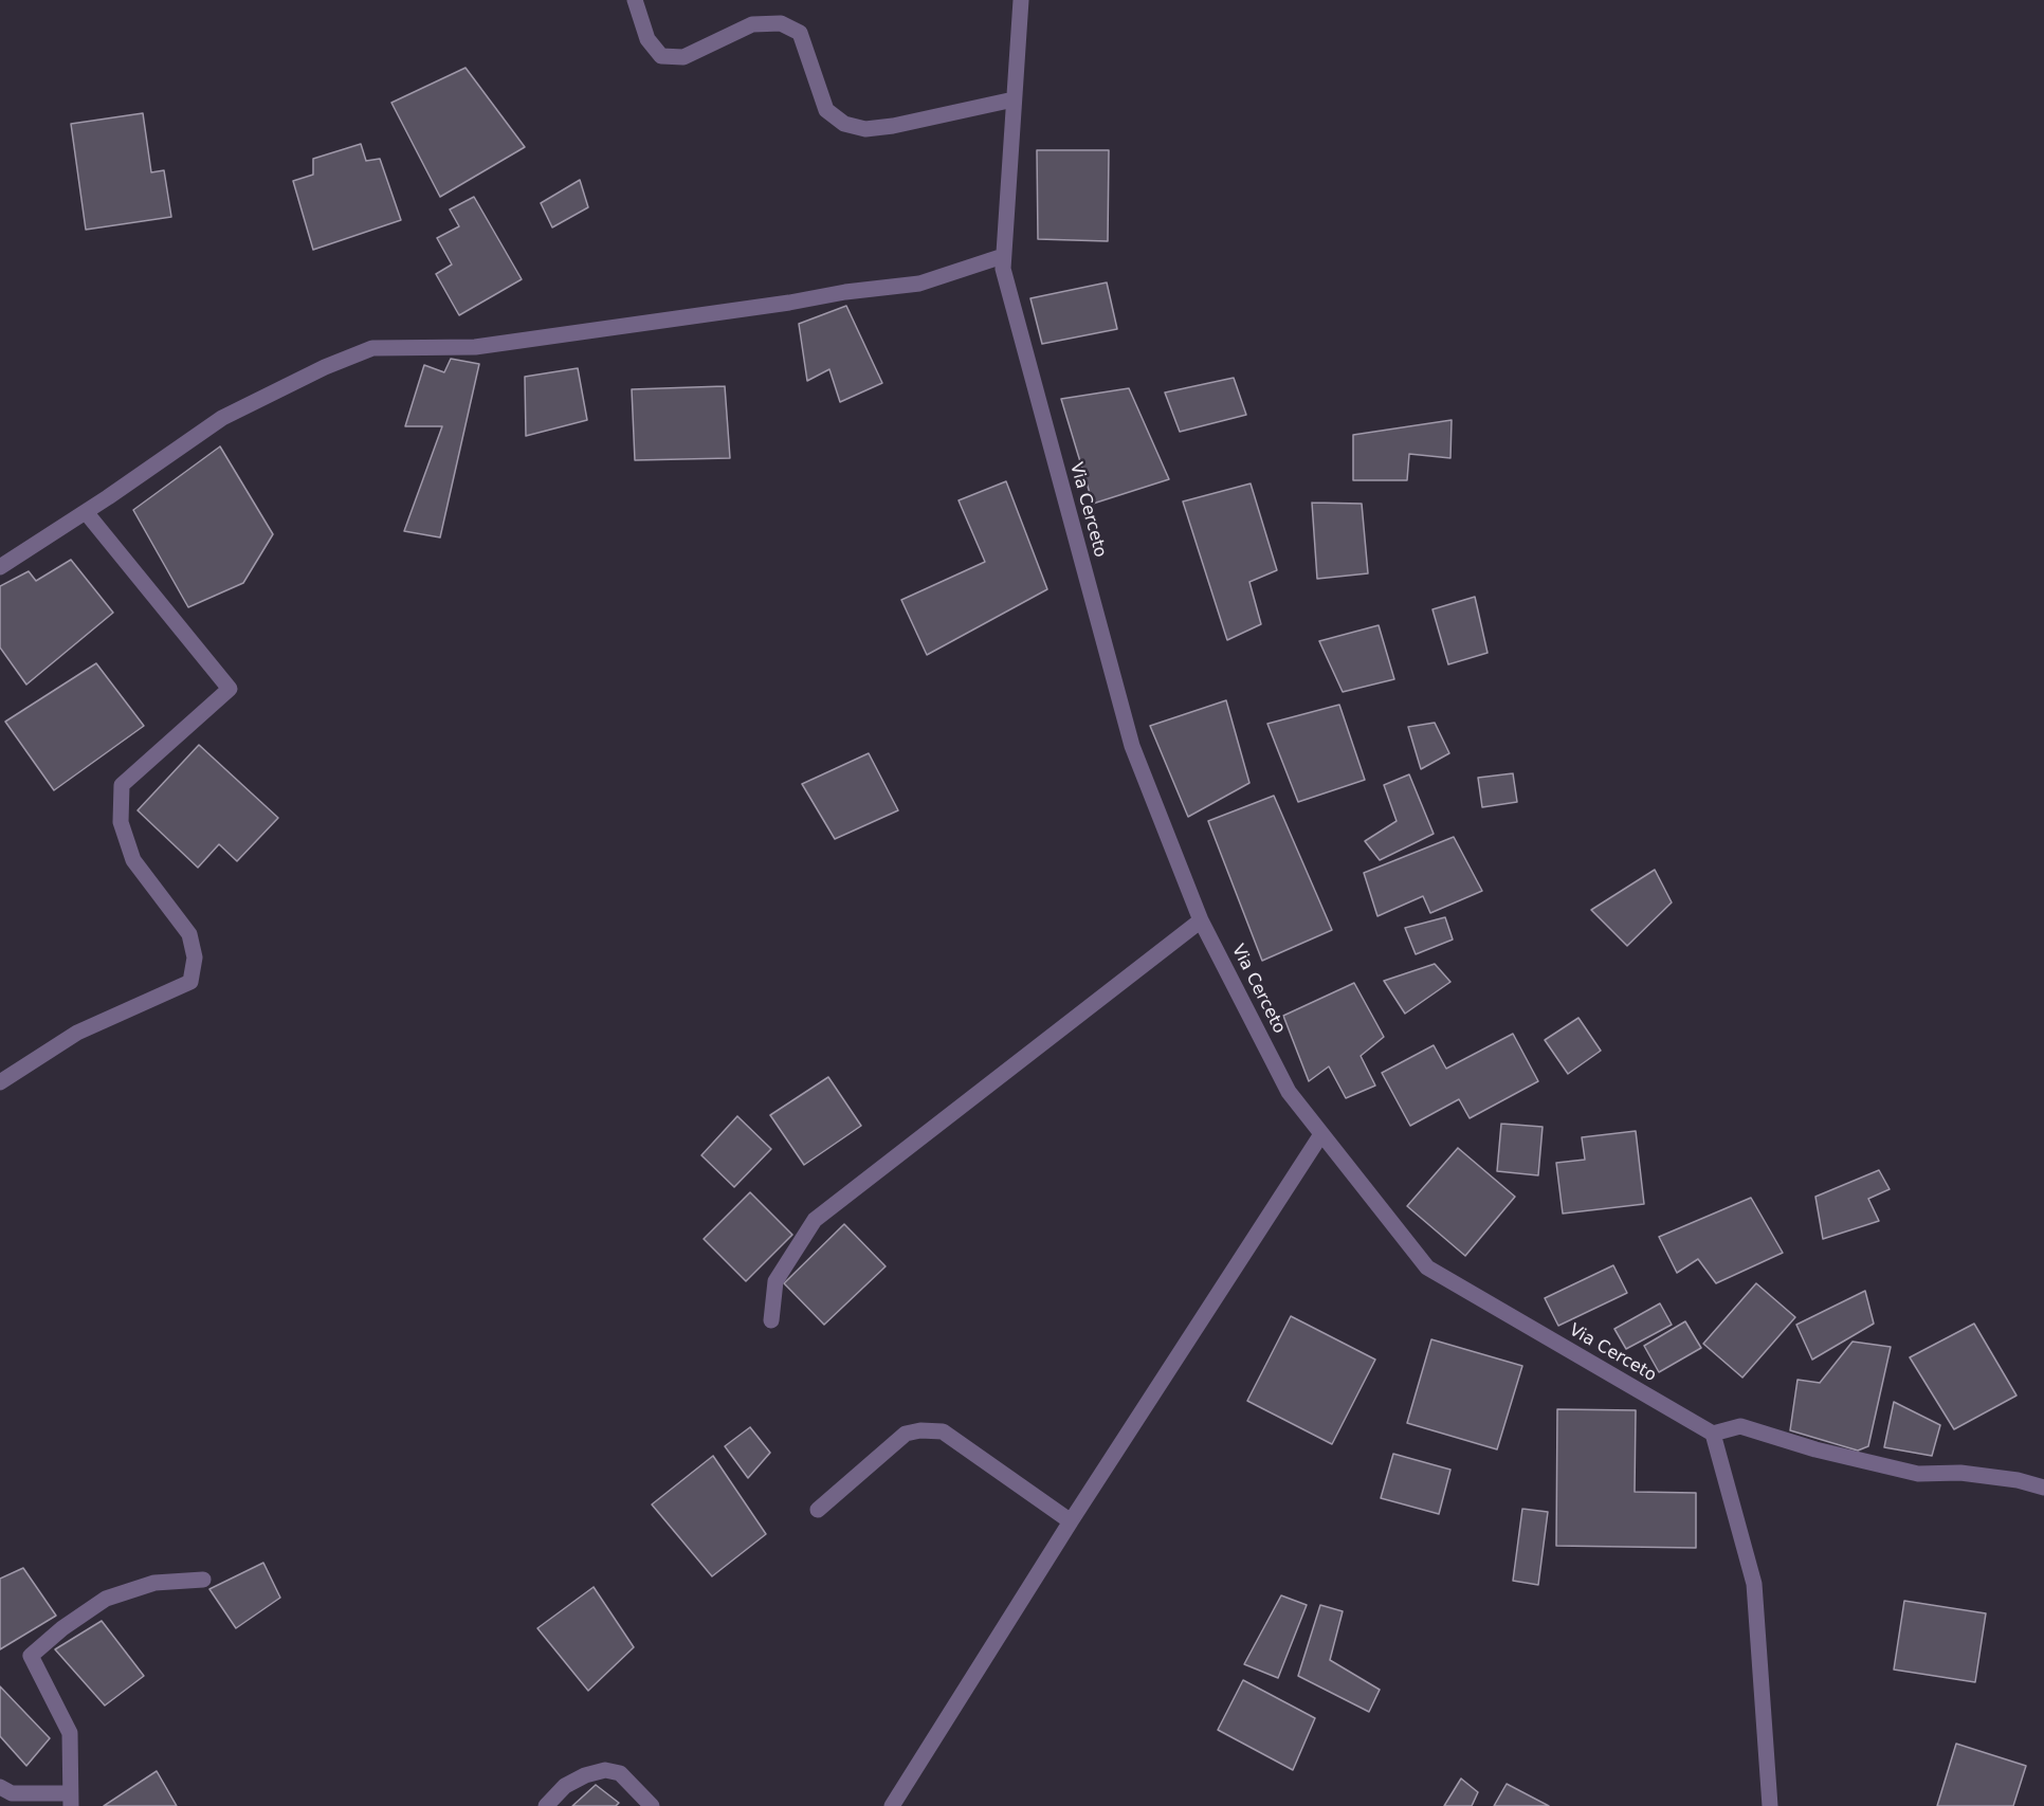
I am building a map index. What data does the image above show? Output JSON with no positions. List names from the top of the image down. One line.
{"streets":{"street":["Via Cerceto"]}}
